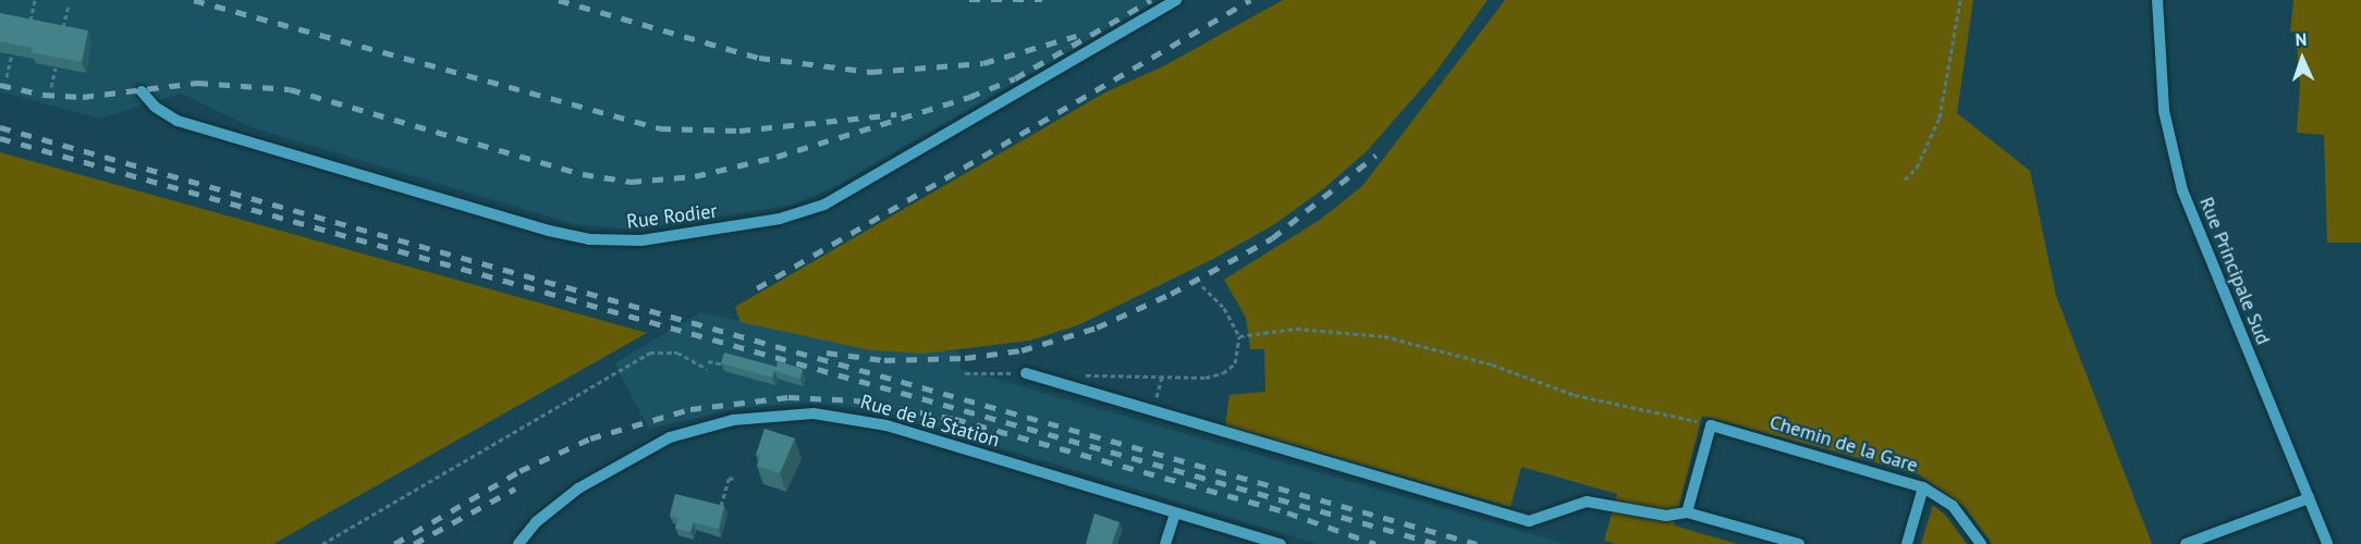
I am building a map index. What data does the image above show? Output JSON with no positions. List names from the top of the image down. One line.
{"streets":{"street":["Rue Rodier","Rue Principale Sud","Rue de la Station","Chemin de la Gare"]},"north":"top"}
